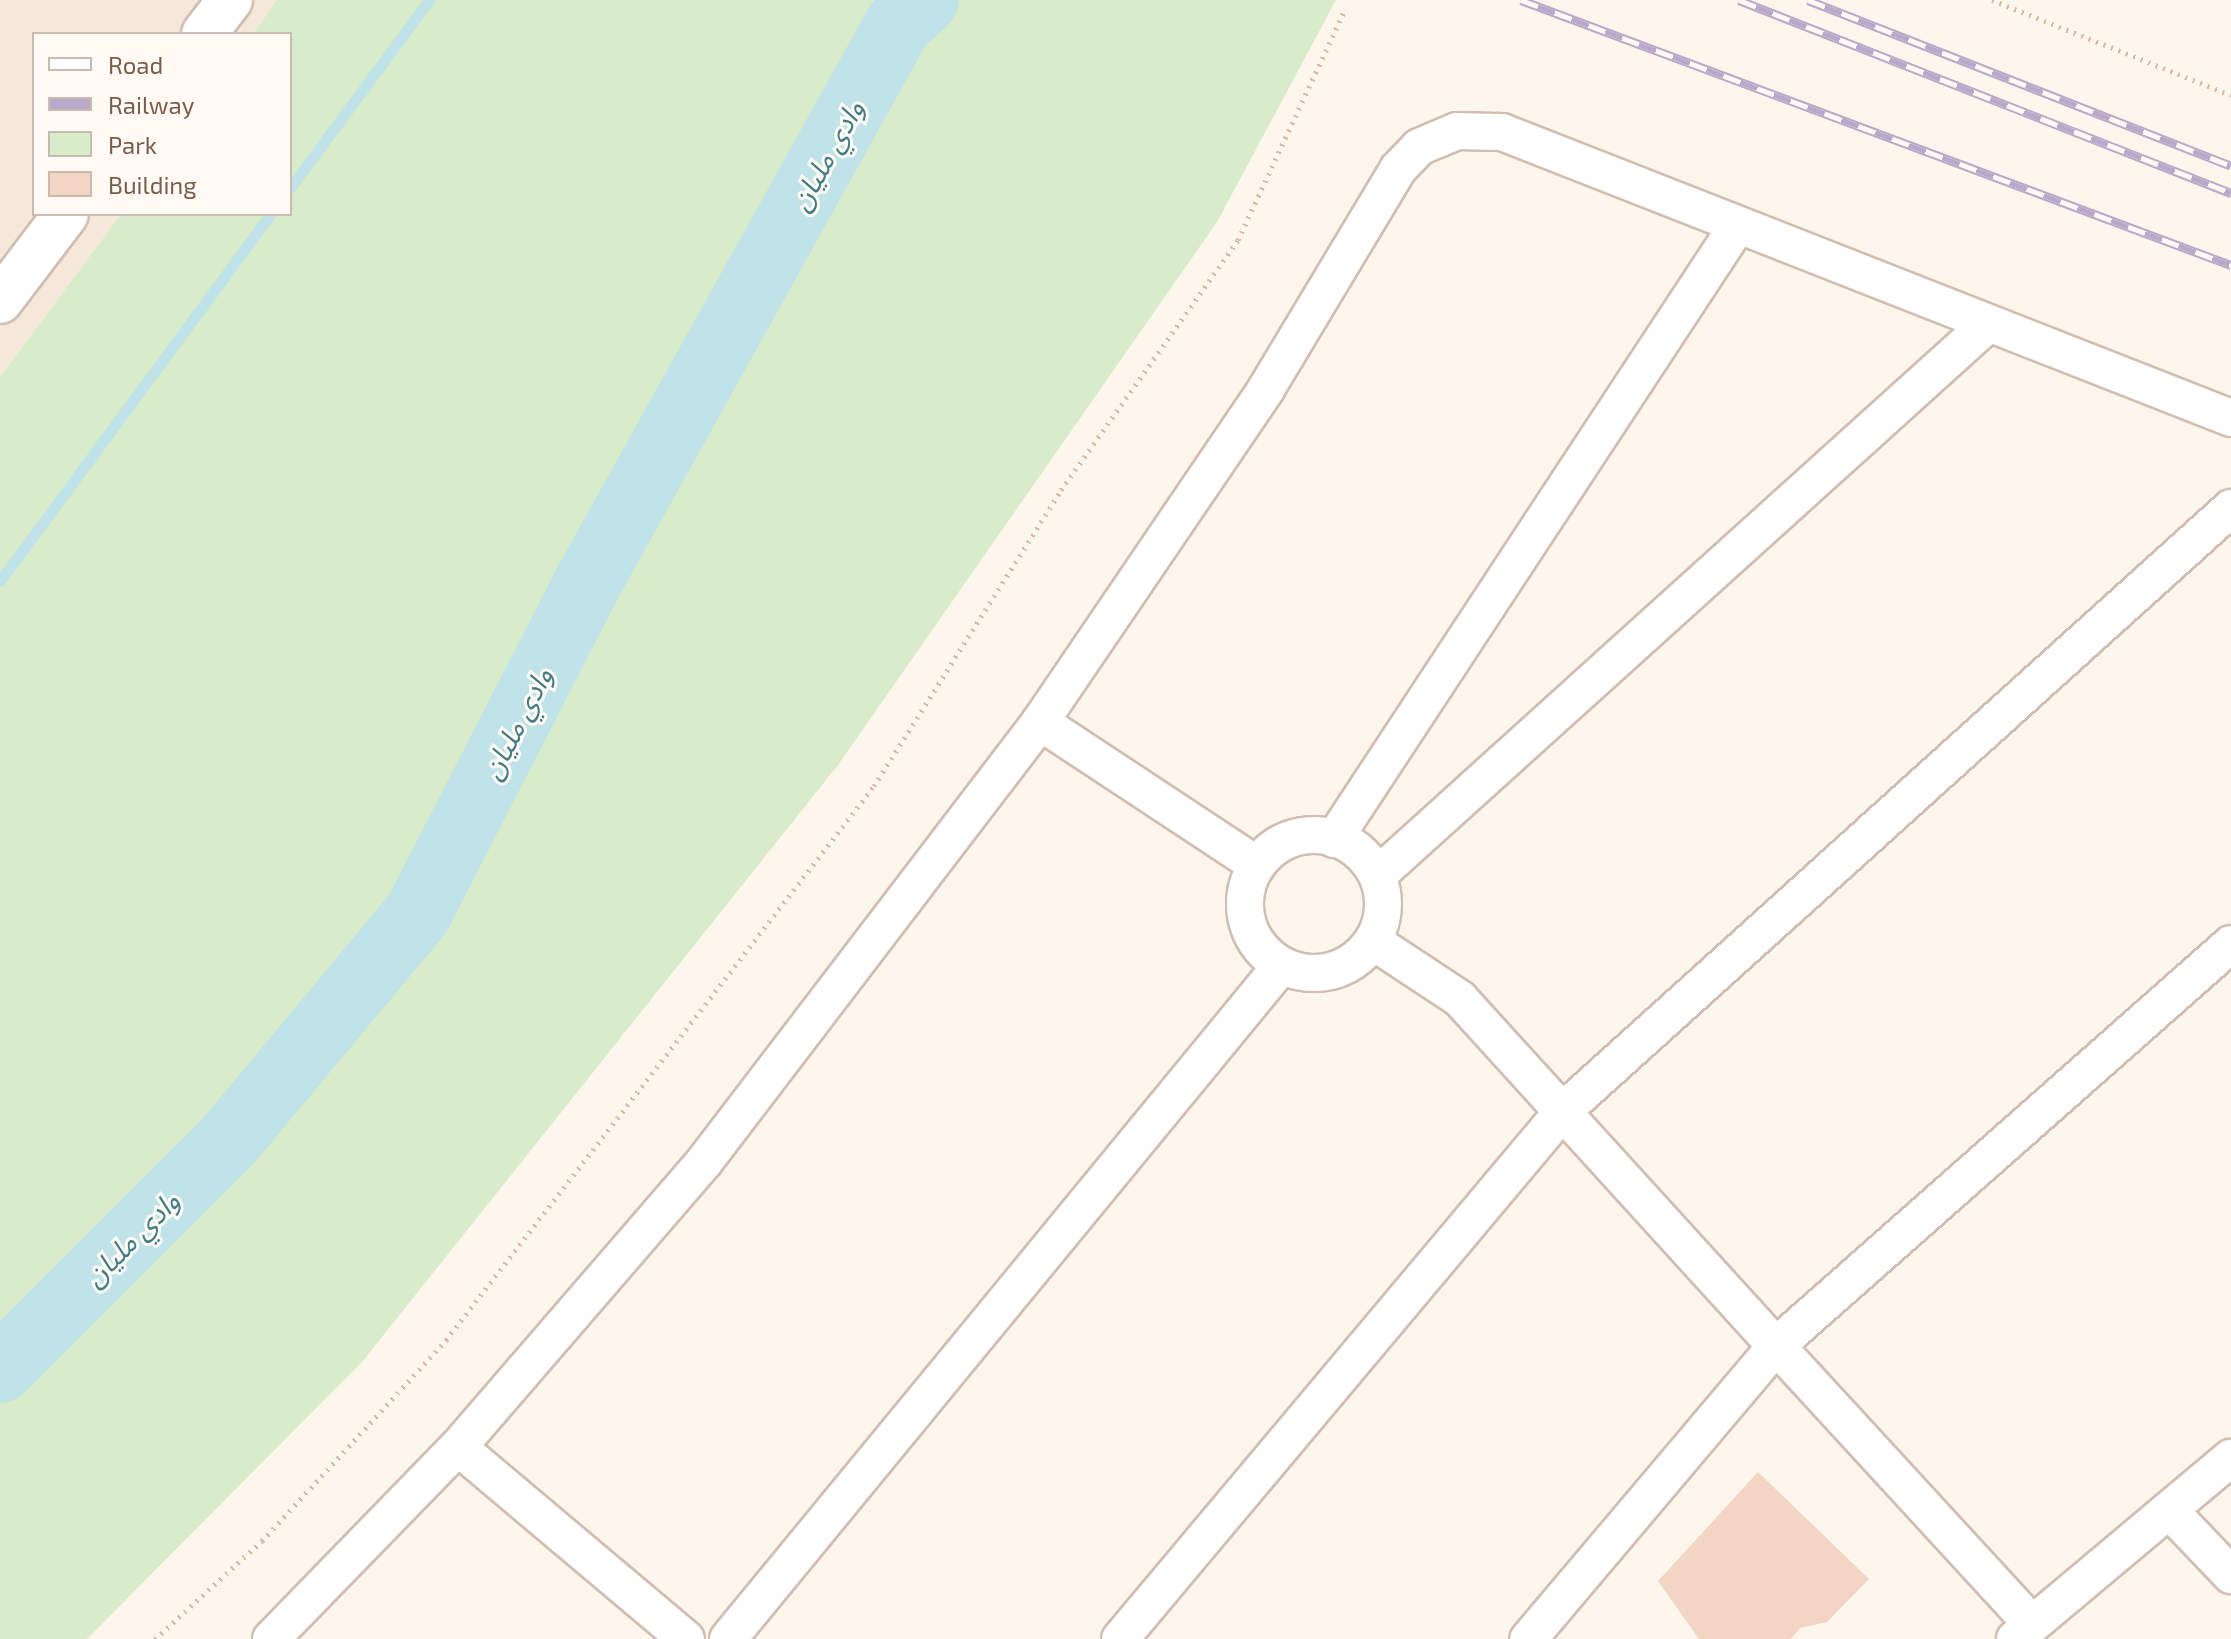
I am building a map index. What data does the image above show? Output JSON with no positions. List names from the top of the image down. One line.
{"water":["وادي مليان"],"legend":["Road","Railway","Park","Building"]}
